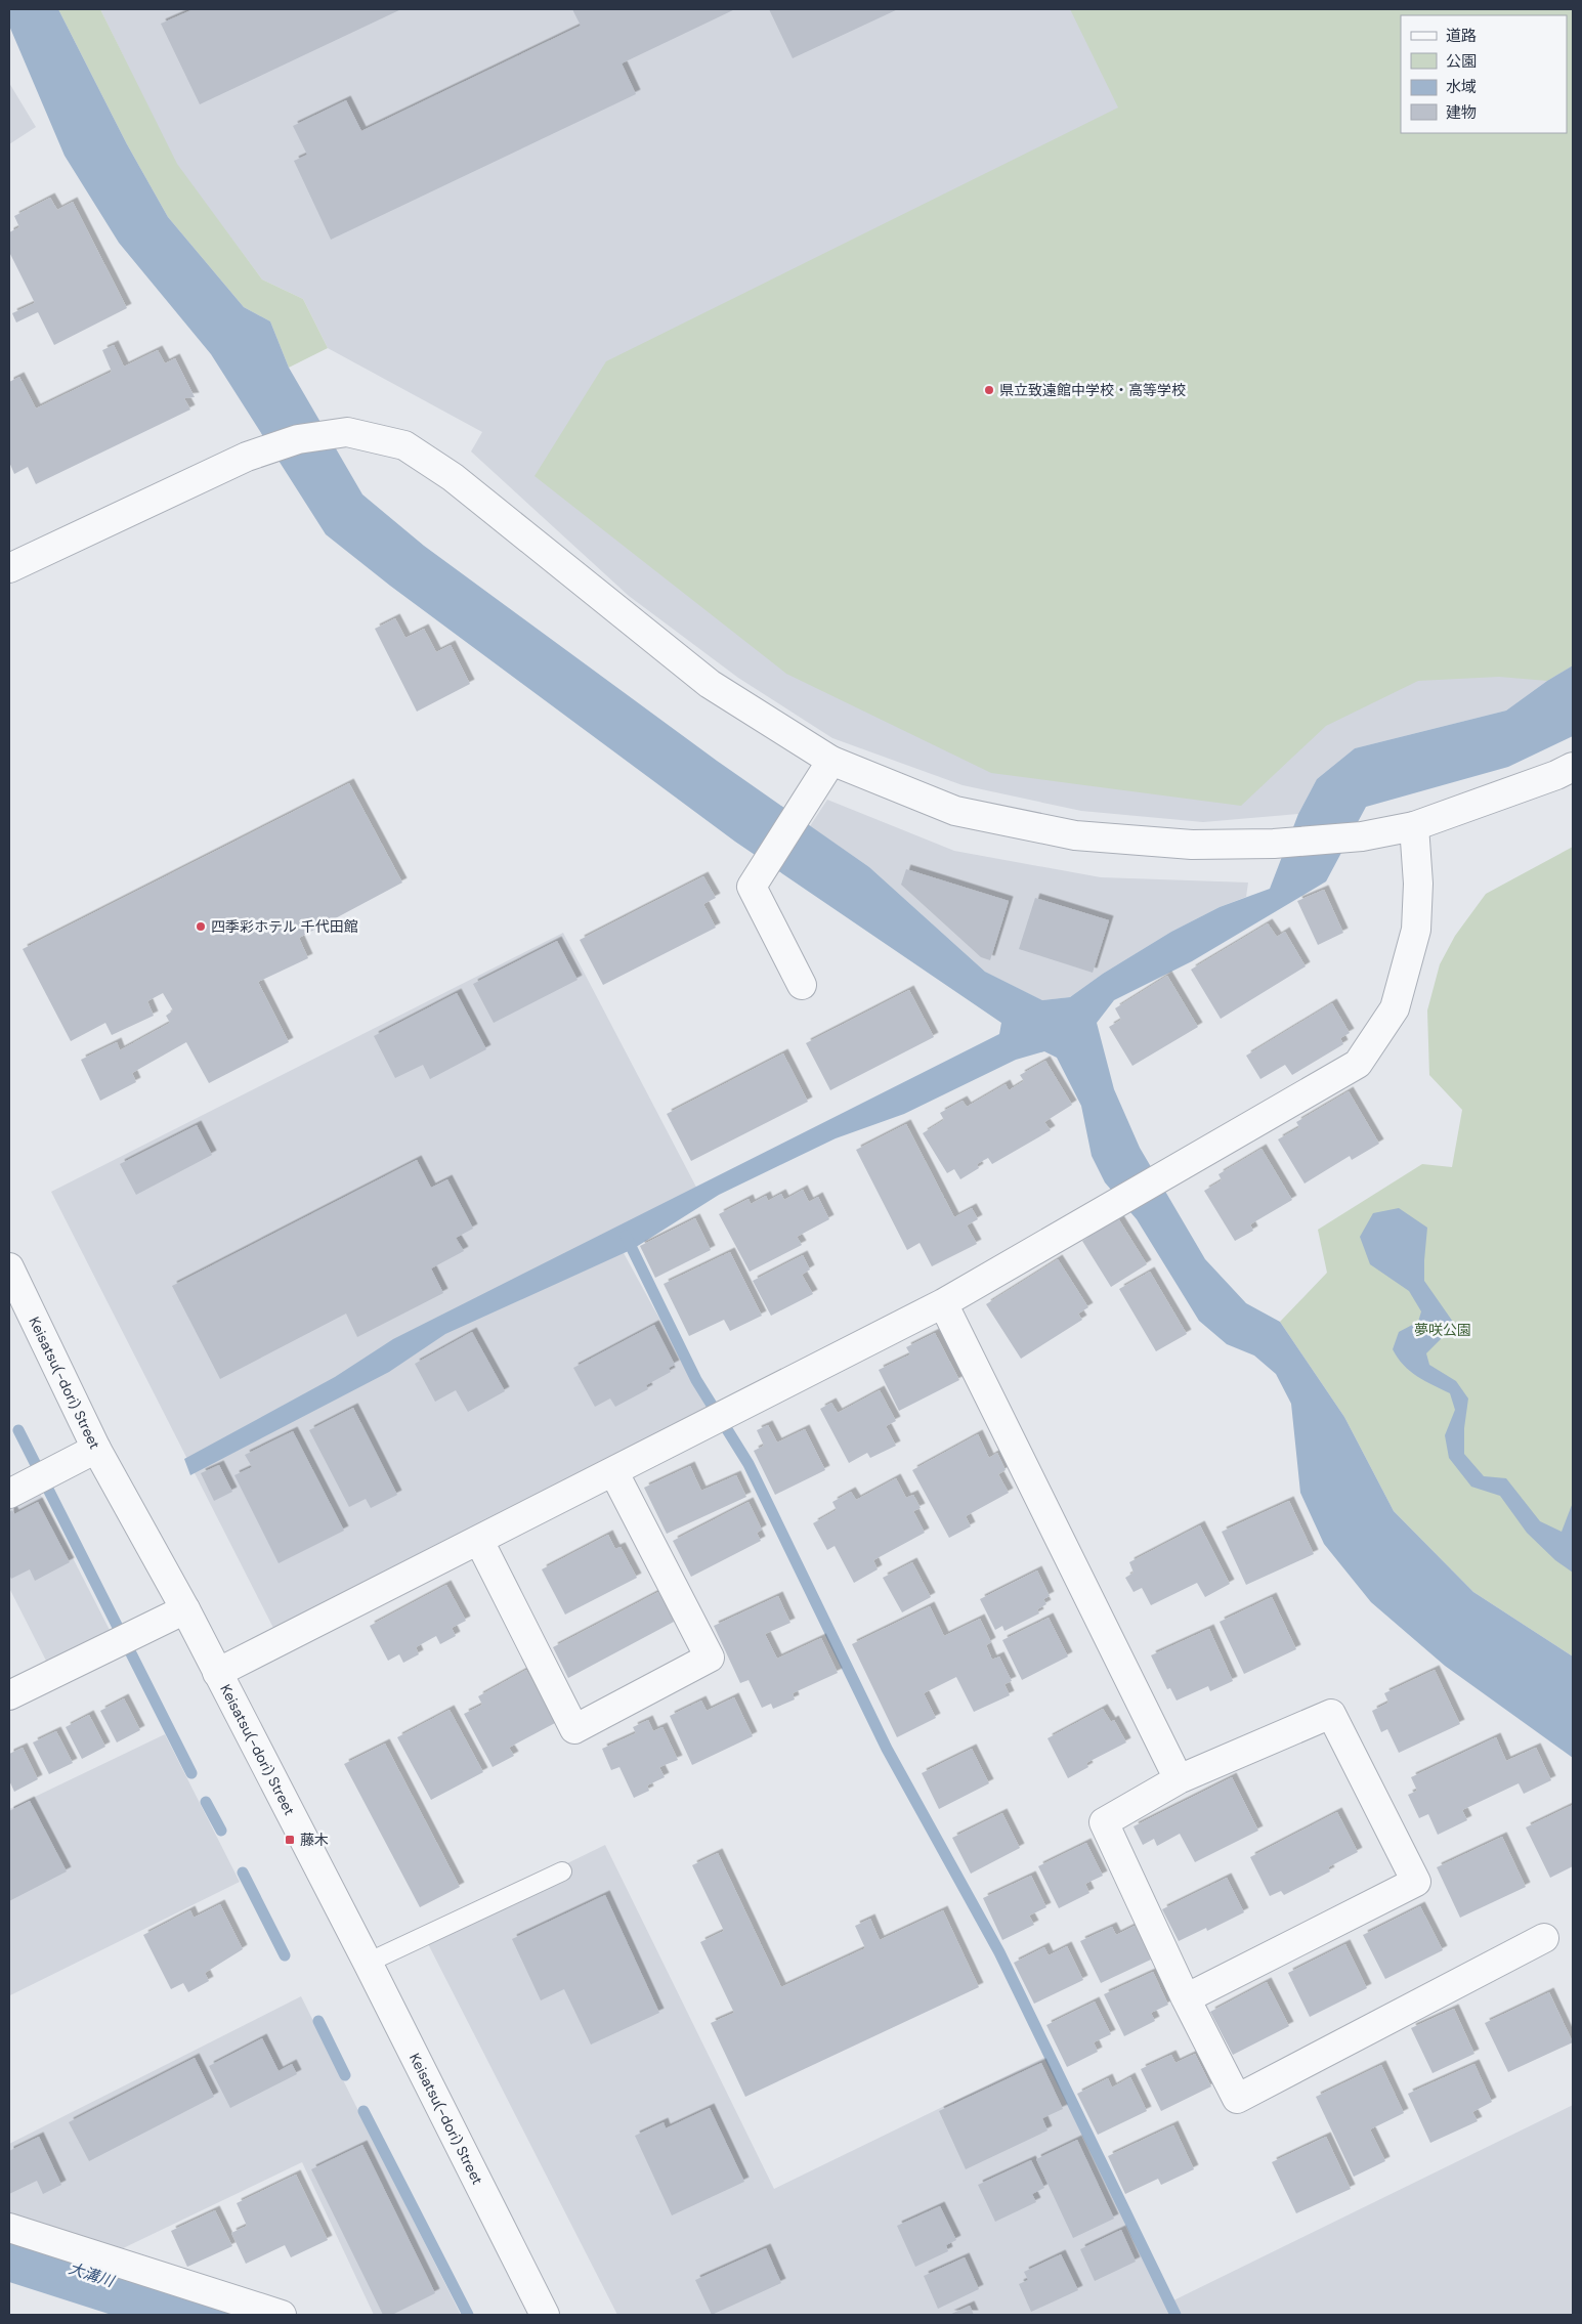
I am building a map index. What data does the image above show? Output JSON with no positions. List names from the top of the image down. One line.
{"streets":{"street":["Keisatsu(-dori) Street"]},"water":["大溝川"],"parks":["夢咲公園"],"places":{"other":["県立致遠館中学校・高等学校","四季彩ホテル 千代田館"],"transit":["藤木"]},"legend":["道路","公園","水域","建物"]}
